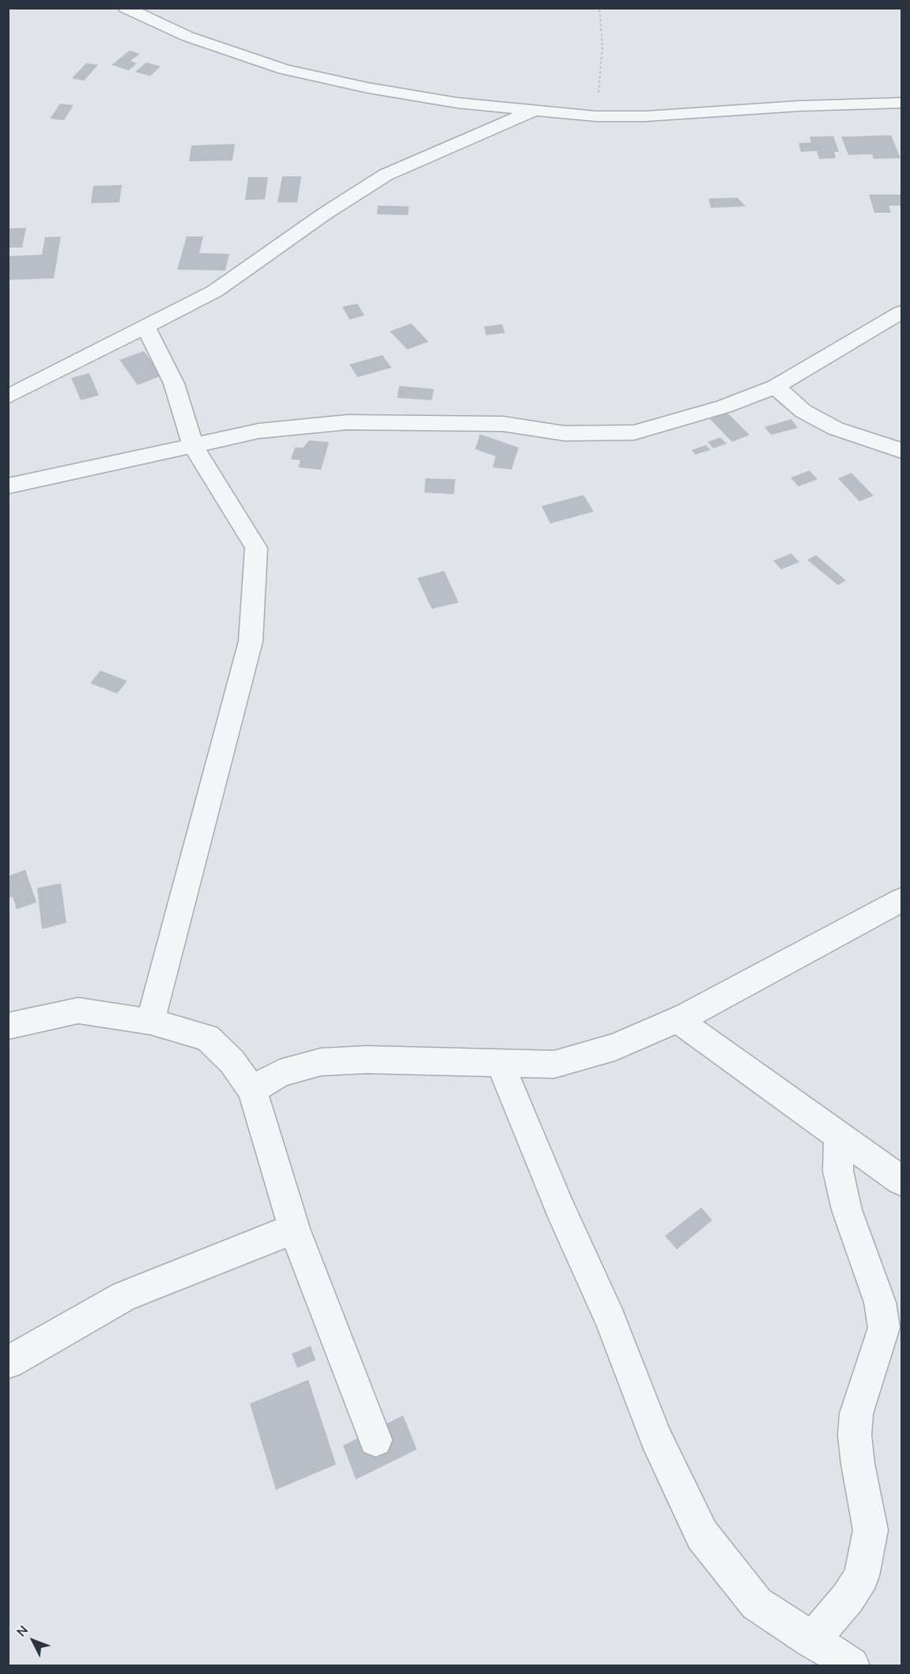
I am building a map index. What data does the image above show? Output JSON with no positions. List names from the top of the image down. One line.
{"north":"top left"}
